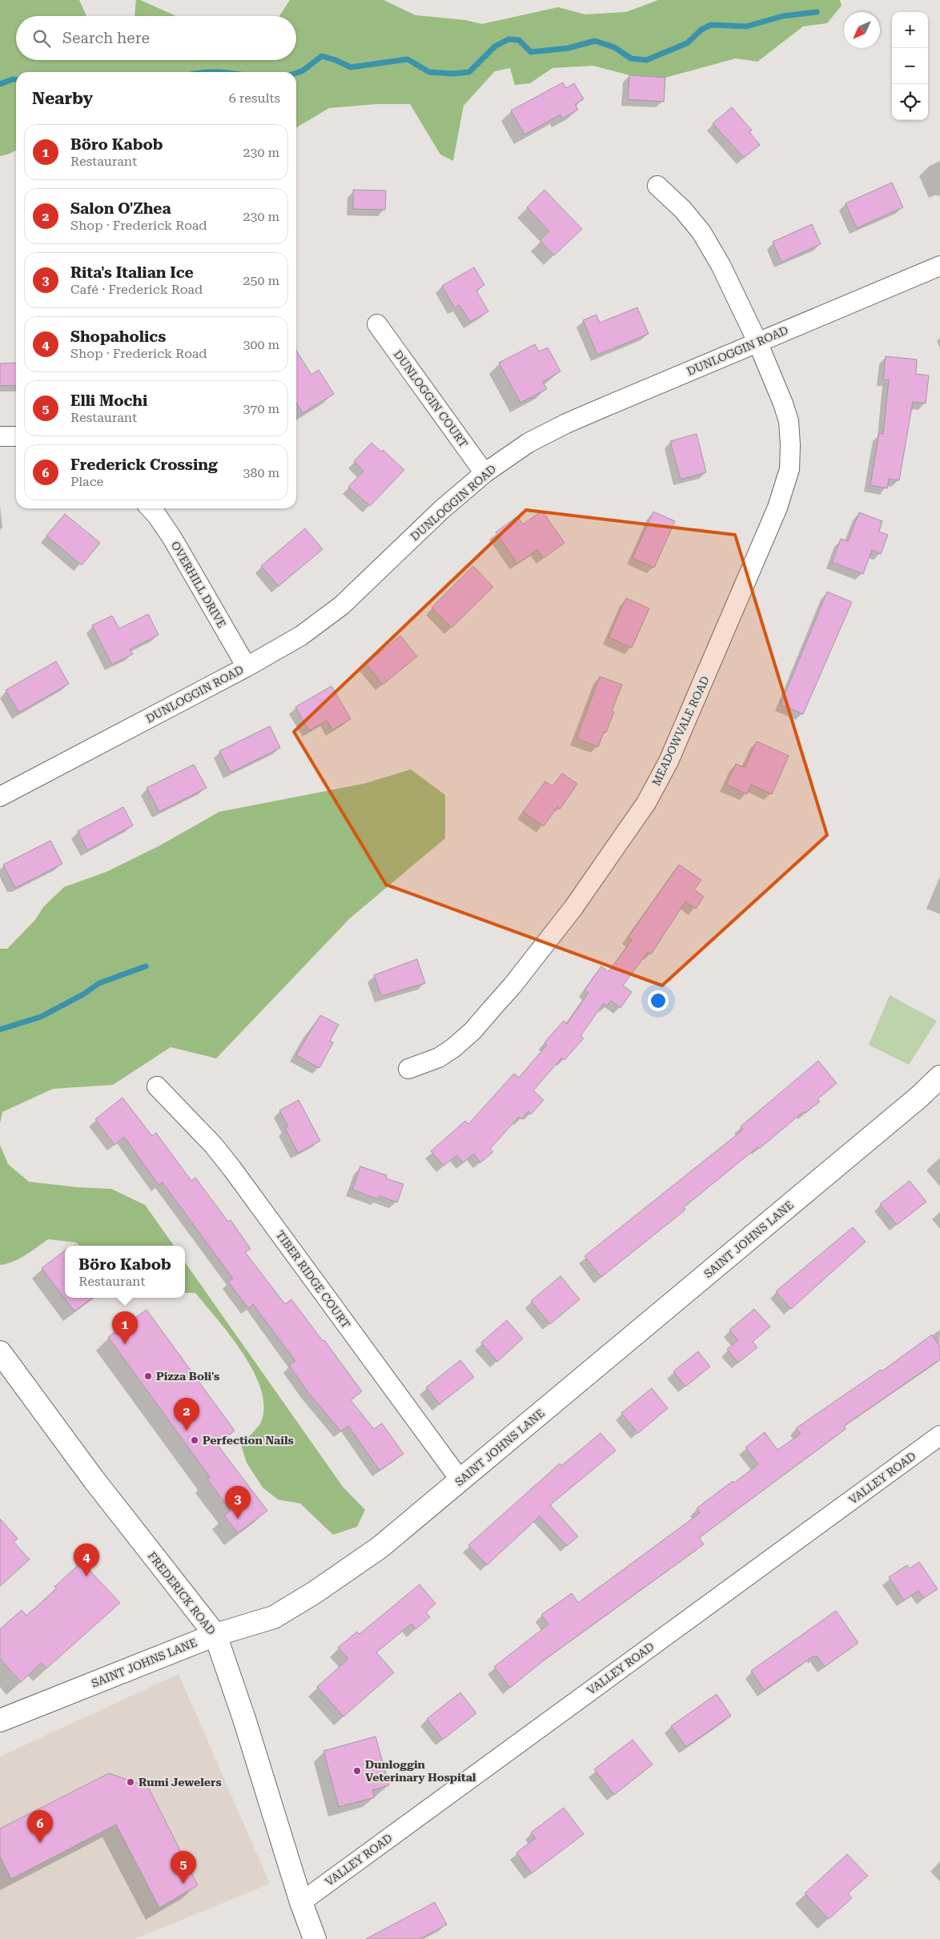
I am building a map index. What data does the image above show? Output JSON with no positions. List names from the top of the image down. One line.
{"streets":{"street":["DUNLOGGIN ROAD","DUNLOGGIN COURT","OVERHILL DRIVE","MEADOWVALE ROAD","SAINT JOHNS LANE","TIBER RIDGE COURT","VALLEY ROAD","FREDERICK ROAD"]},"crossings":[["DUNLOGGIN ROAD","DUNLOGGIN COURT"],["DUNLOGGIN ROAD","OVERHILL DRIVE"],["DUNLOGGIN ROAD","MEADOWVALE ROAD"],["SAINT JOHNS LANE","TIBER RIDGE COURT"],["SAINT JOHNS LANE","FREDERICK ROAD"],["VALLEY ROAD","FREDERICK ROAD"]],"places":["Pizza Boli's","Perfection Nails","Dunloggin Veterinary Hospital","Rumi Jewelers"],"north":"bottom left","page":{"map_buttons":["+","−"],"search":"Search here","heading":["Nearby","6 results"],"list":[{"mark":"1","name":"Böro Kabob","note":"Restaurant","value":"230 m"},{"mark":"2","name":"Salon O'Zhea","note":"Shop · Frederick Road","value":"230 m"},{"mark":"3","name":"Rita's Italian Ice","note":"Café · Frederick Road","value":"250 m"},{"mark":"4","name":"Shopaholics","note":"Shop · Frederick Road","value":"300 m"},{"mark":"5","name":"Elli Mochi","note":"Restaurant","value":"370 m"},{"mark":"6","name":"Frederick Crossing","note":"Place","value":"380 m"}],"popup":["Böro Kabob","Restaurant"],"pins":["1","2","3","4","6","5"]}}
